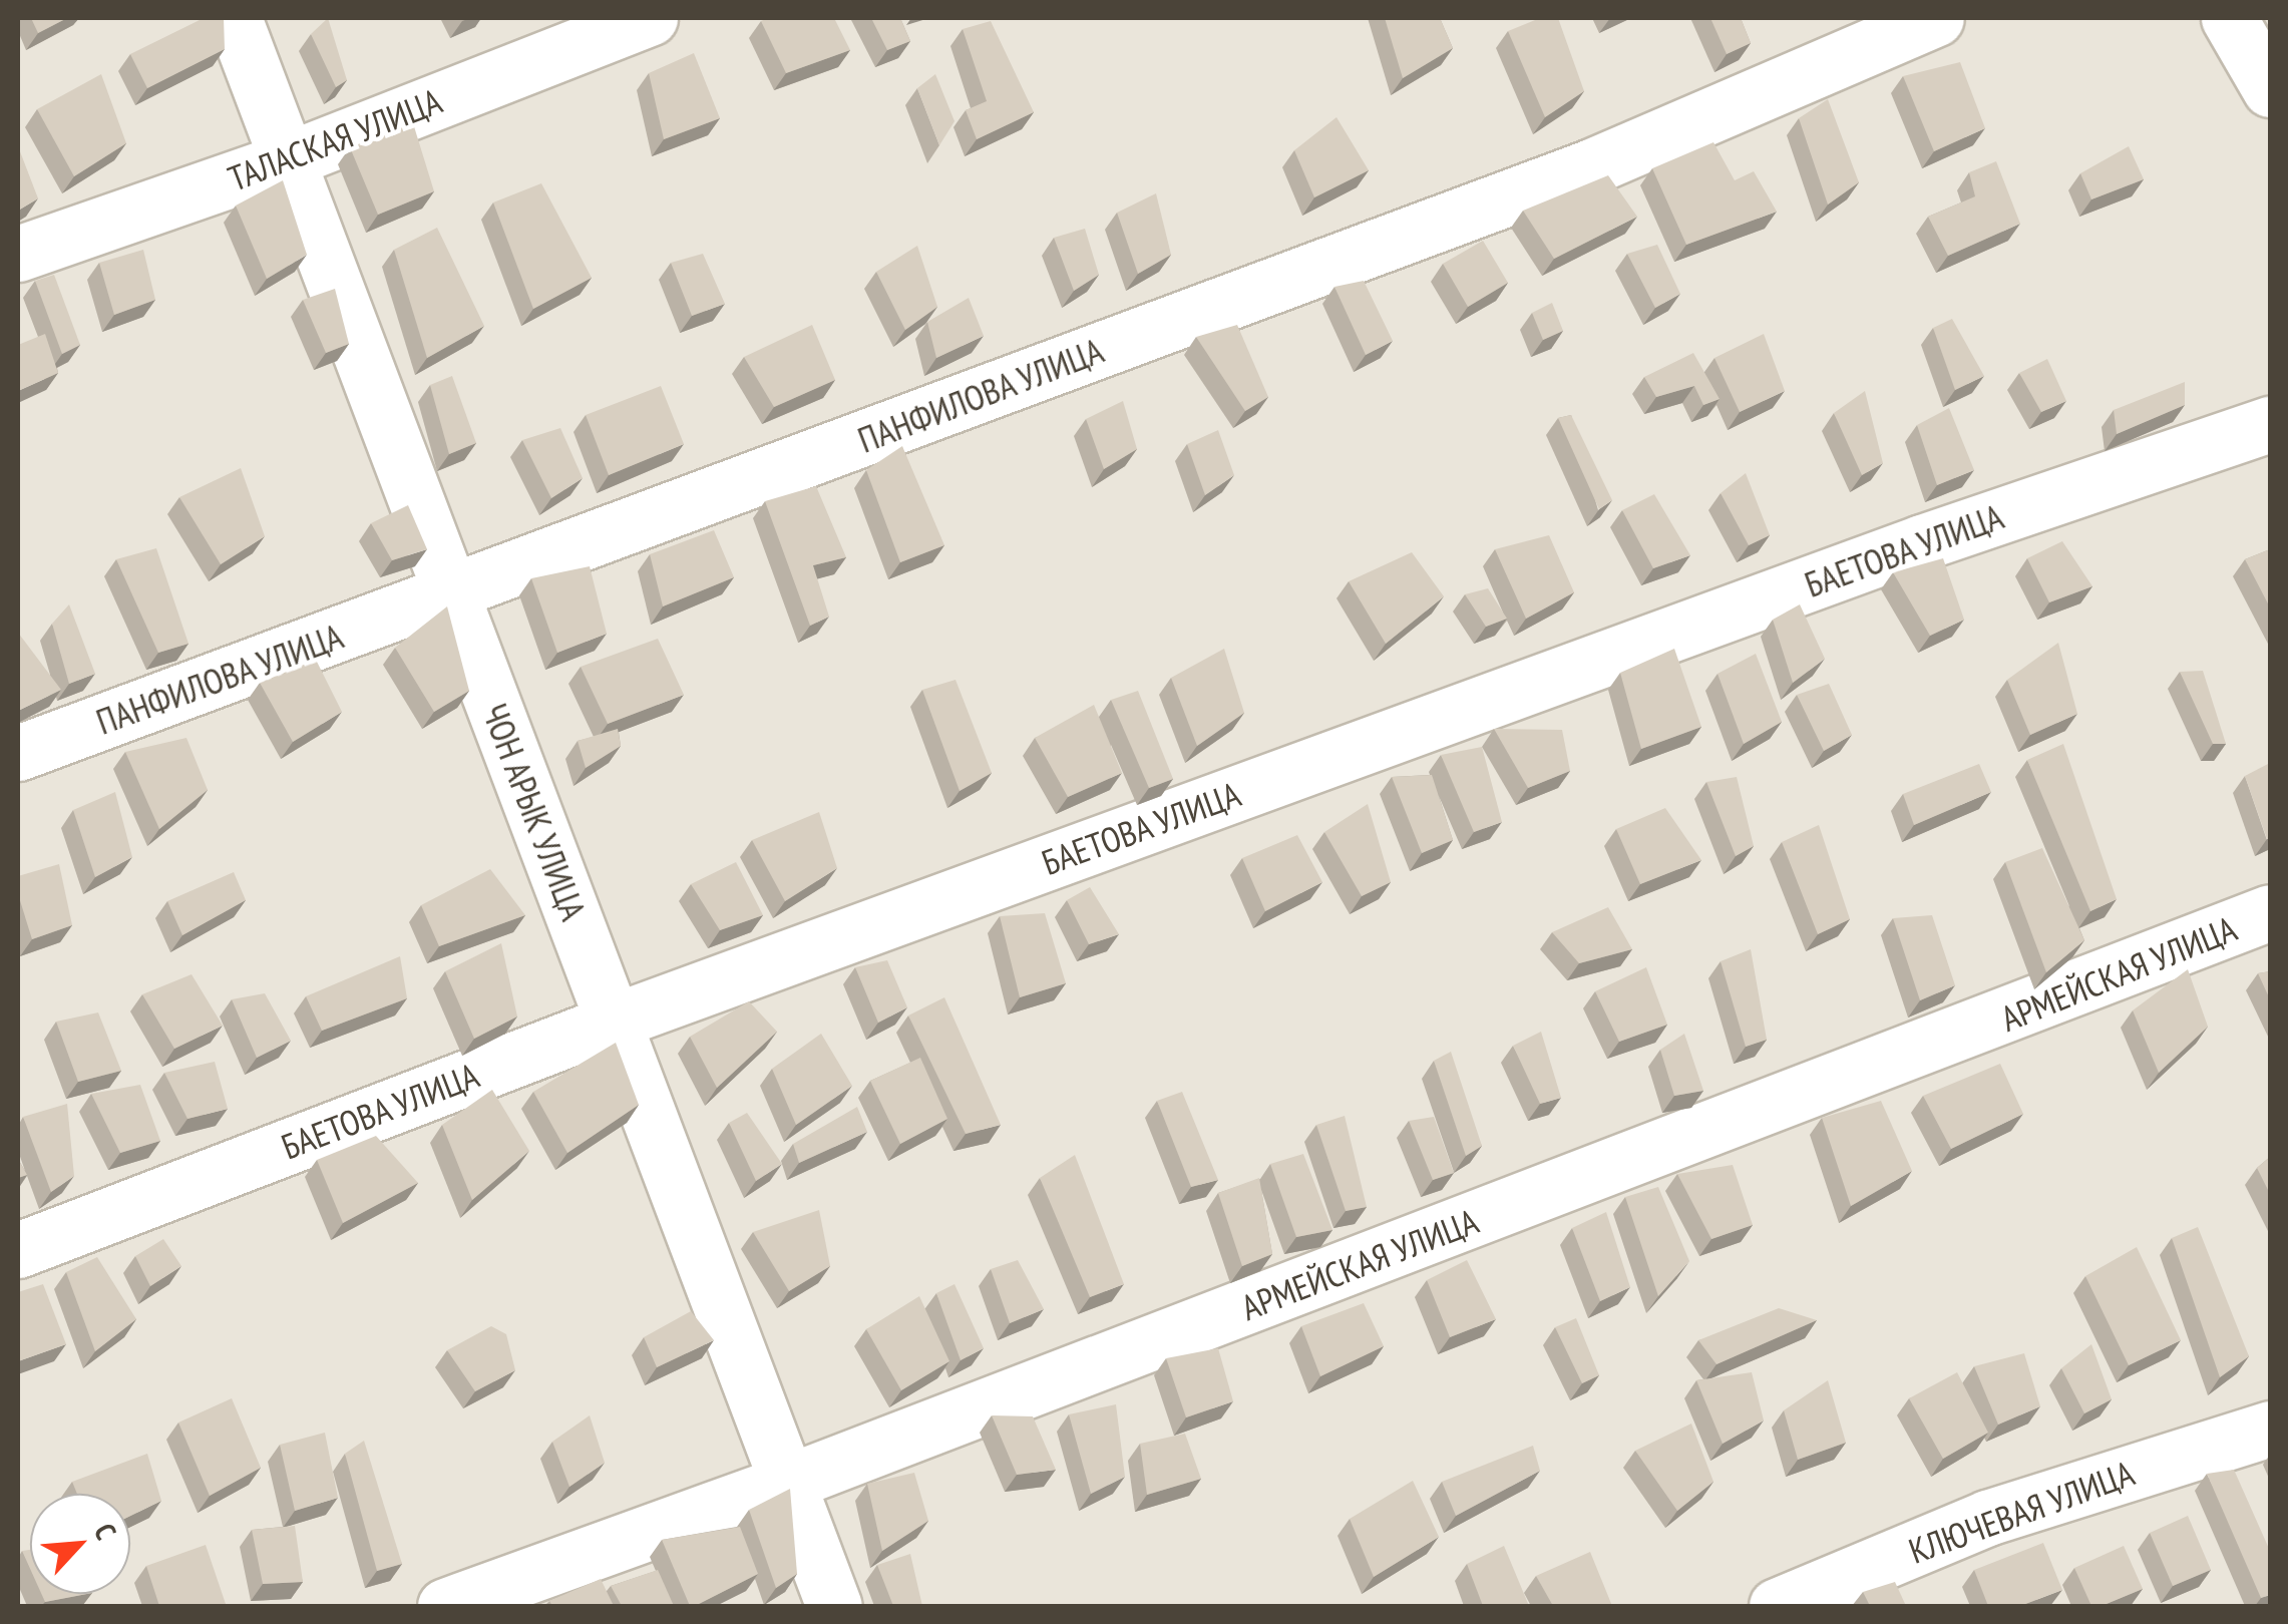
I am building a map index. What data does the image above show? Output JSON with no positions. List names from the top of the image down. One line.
{"streets":{"street":["ТАЛАСКАЯ УЛИЦА","ПАНФИЛОВА УЛИЦА","БАЕТОВА УЛИЦА","ЧОН АРЫК УЛИЦА","АРМЕЙСКАЯ УЛИЦА","КЛЮЧЕВАЯ УЛИЦА"]},"crossings":[["ТАЛАСКАЯ УЛИЦА","ЧОН АРЫК УЛИЦА"],["ПАНФИЛОВА УЛИЦА","ЧОН АРЫК УЛИЦА"],["БАЕТОВА УЛИЦА","ЧОН АРЫК УЛИЦА"],["ЧОН АРЫК УЛИЦА","АРМЕЙСКАЯ УЛИЦА"]],"north":"top right"}
